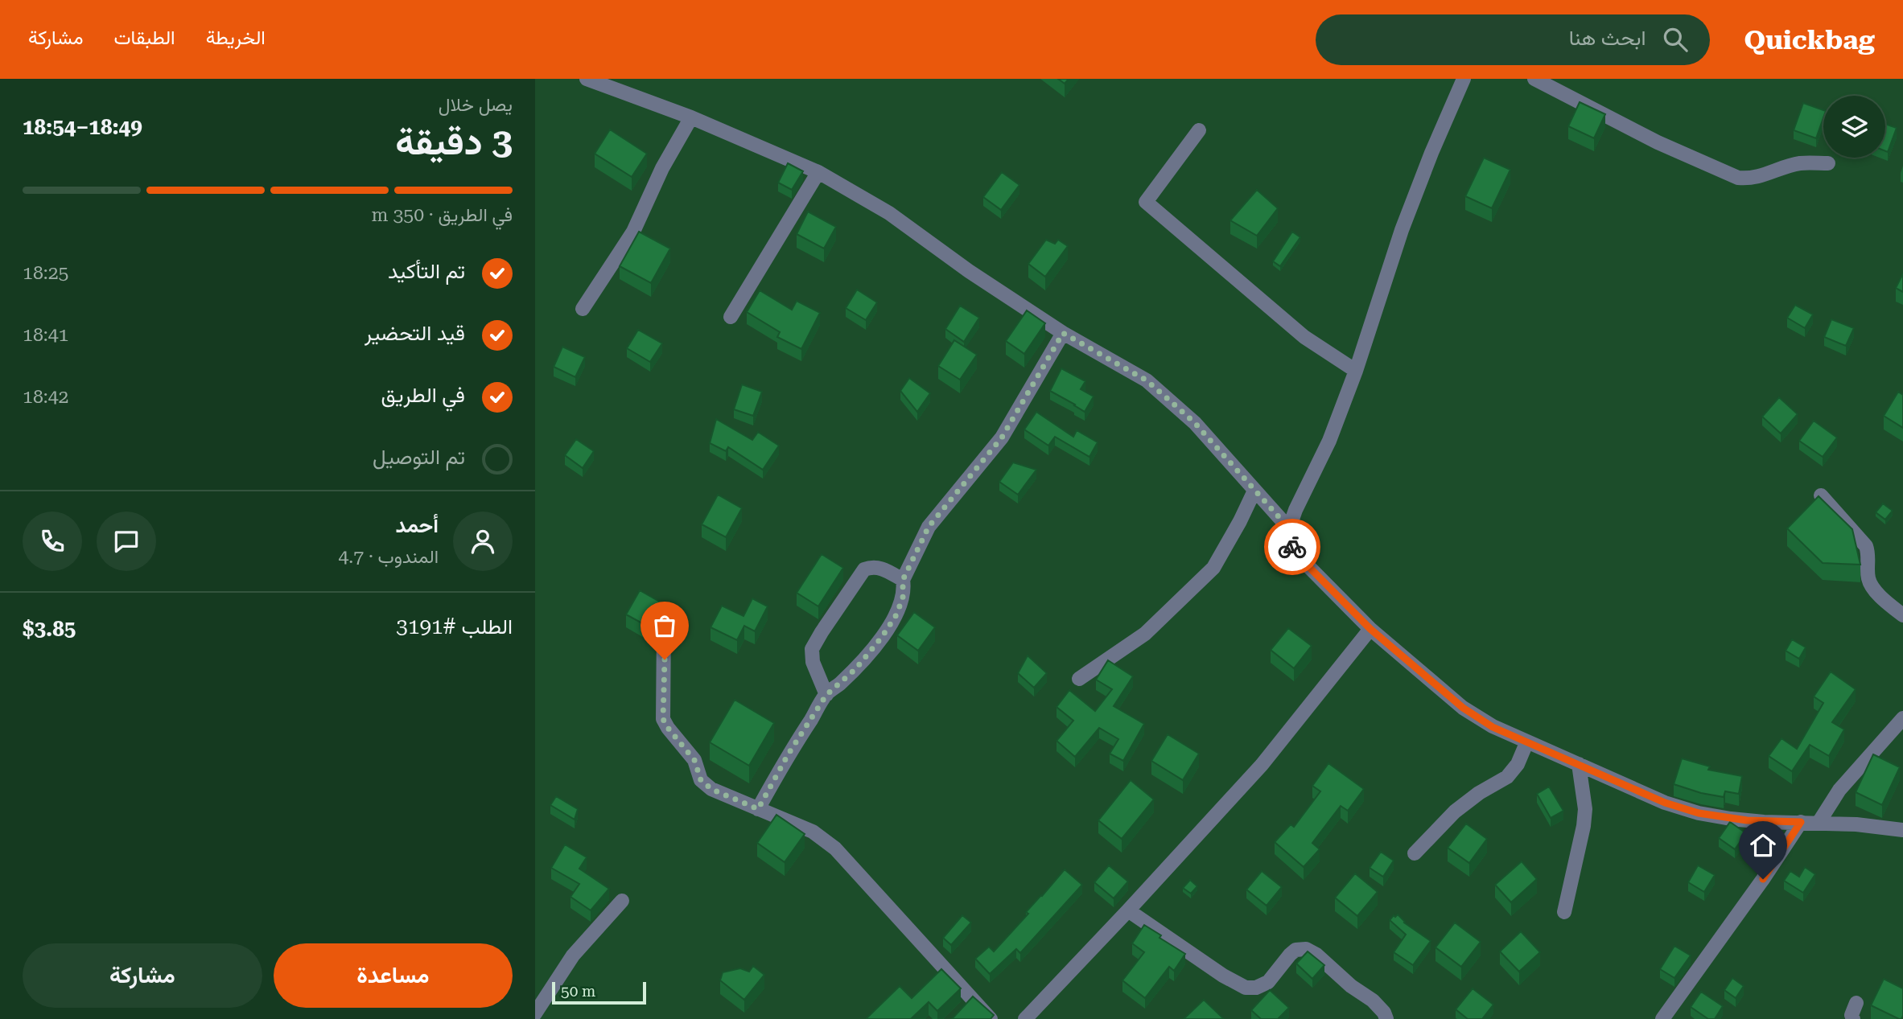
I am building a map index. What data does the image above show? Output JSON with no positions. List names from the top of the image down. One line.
{"scale_bar":"50 m","page":{"header":"Quickbag","search":"ابحث هنا","nav":["الخريطة","الطبقات","مشاركة"],"heading":["3 دقيقة","يصل خلال","18:49–18:54"],"panel":["أحمد","المندوب · 4.7","الطلب #3191","$3.85"],"bar":"في الطريق · 350 m","list":[["تم التأكيد","18:25"],["قيد التحضير","18:41"],["في الطريق","18:42"],"تم التوصيل"],"buttons":["مساعدة","مشاركة"],"scale":"50 m"}}
